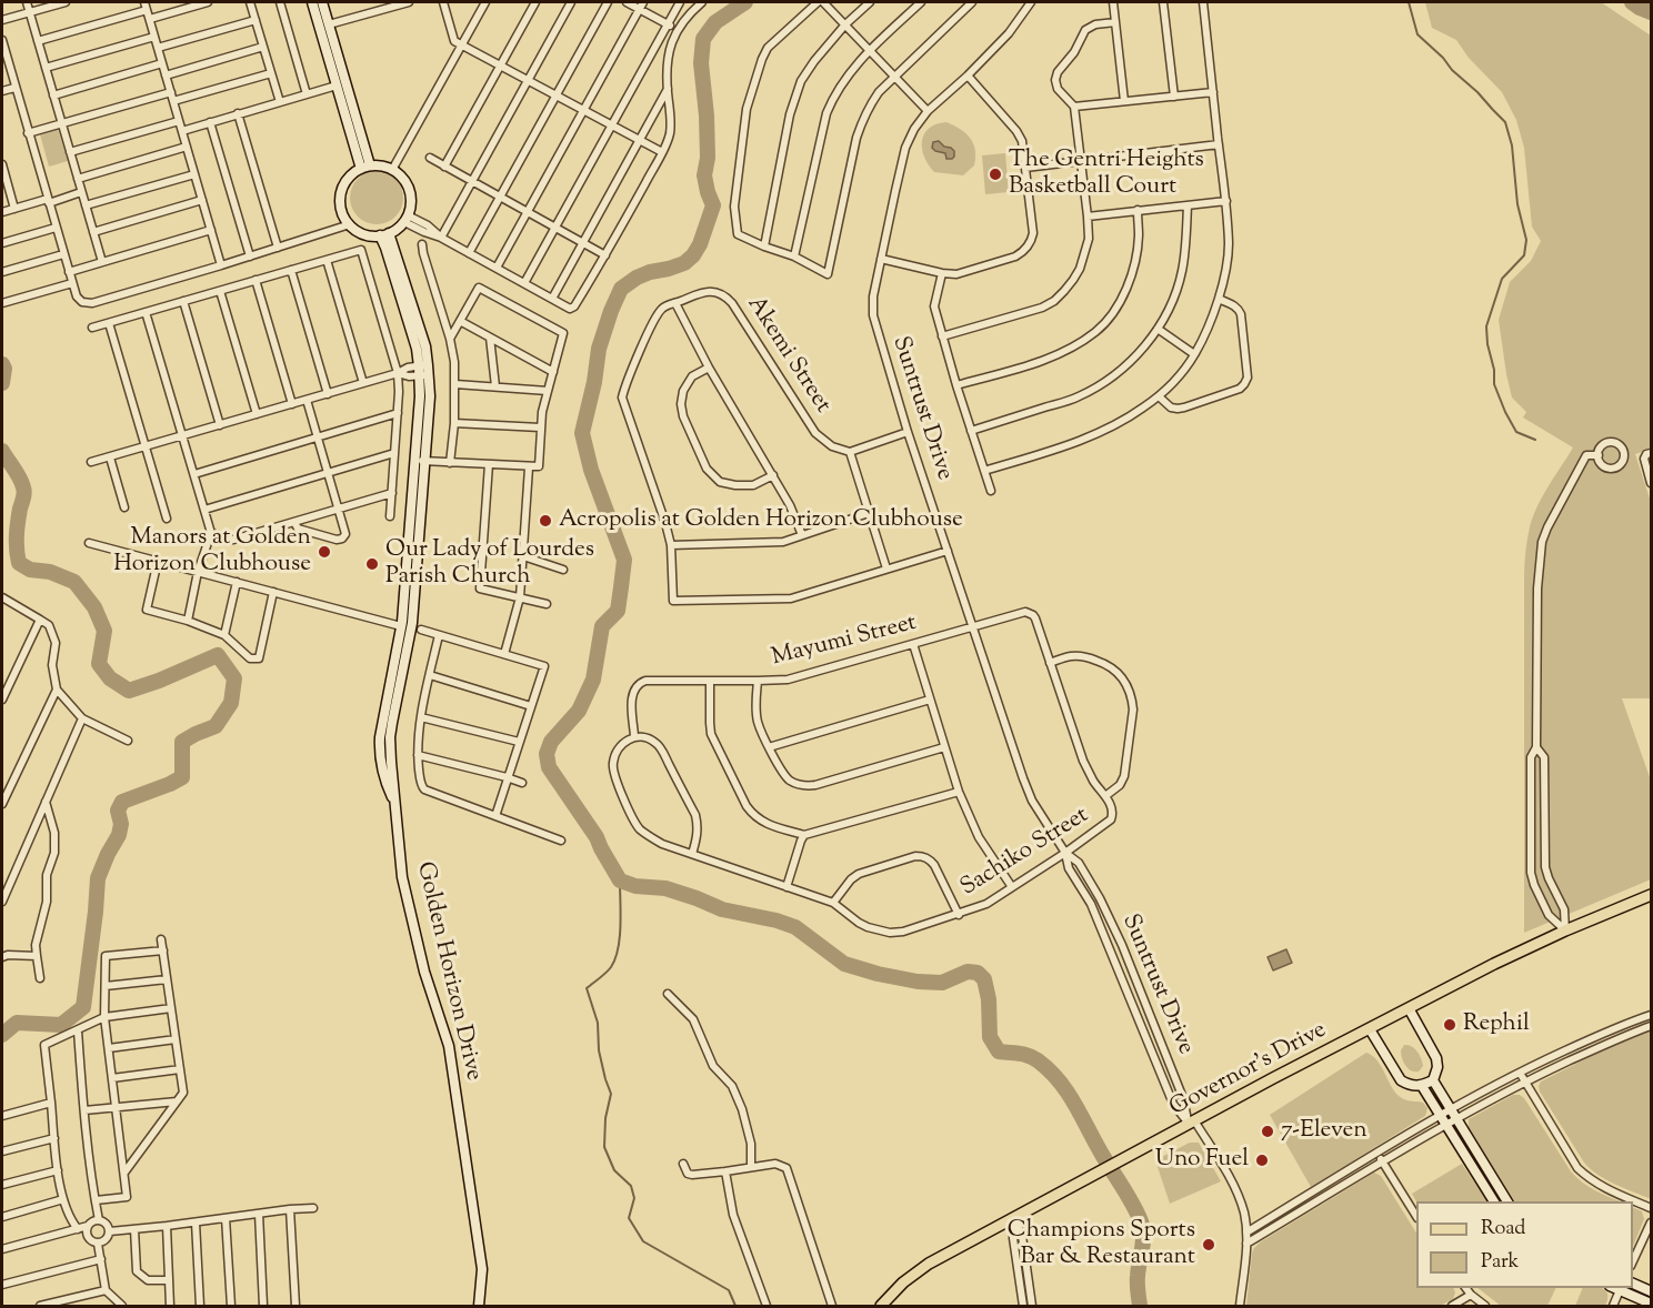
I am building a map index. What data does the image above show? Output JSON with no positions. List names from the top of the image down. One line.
{"streets":{"main road":["Governor's Drive"],"street":["Akemi Street","Suntrust Drive","Mayumi Street","Sachiko Street","Golden Horizon Drive"]},"crossings":[["Suntrust Drive","Mayumi Street"],["Suntrust Drive","Sachiko Street"],["Suntrust Drive","Governor's Drive"],["Mayumi Street","Sachiko Street"]],"places":["The Gentri Heights Basketball Court","Acropolis at Golden Horizon Clubhouse","Manors at Golden Horizon Clubhouse","Our Lady of Lourdes Parish Church","Rephil","7-Eleven","Uno Fuel","Champions Sports Bar & Restaurant"],"legend":["Road","Park"]}
